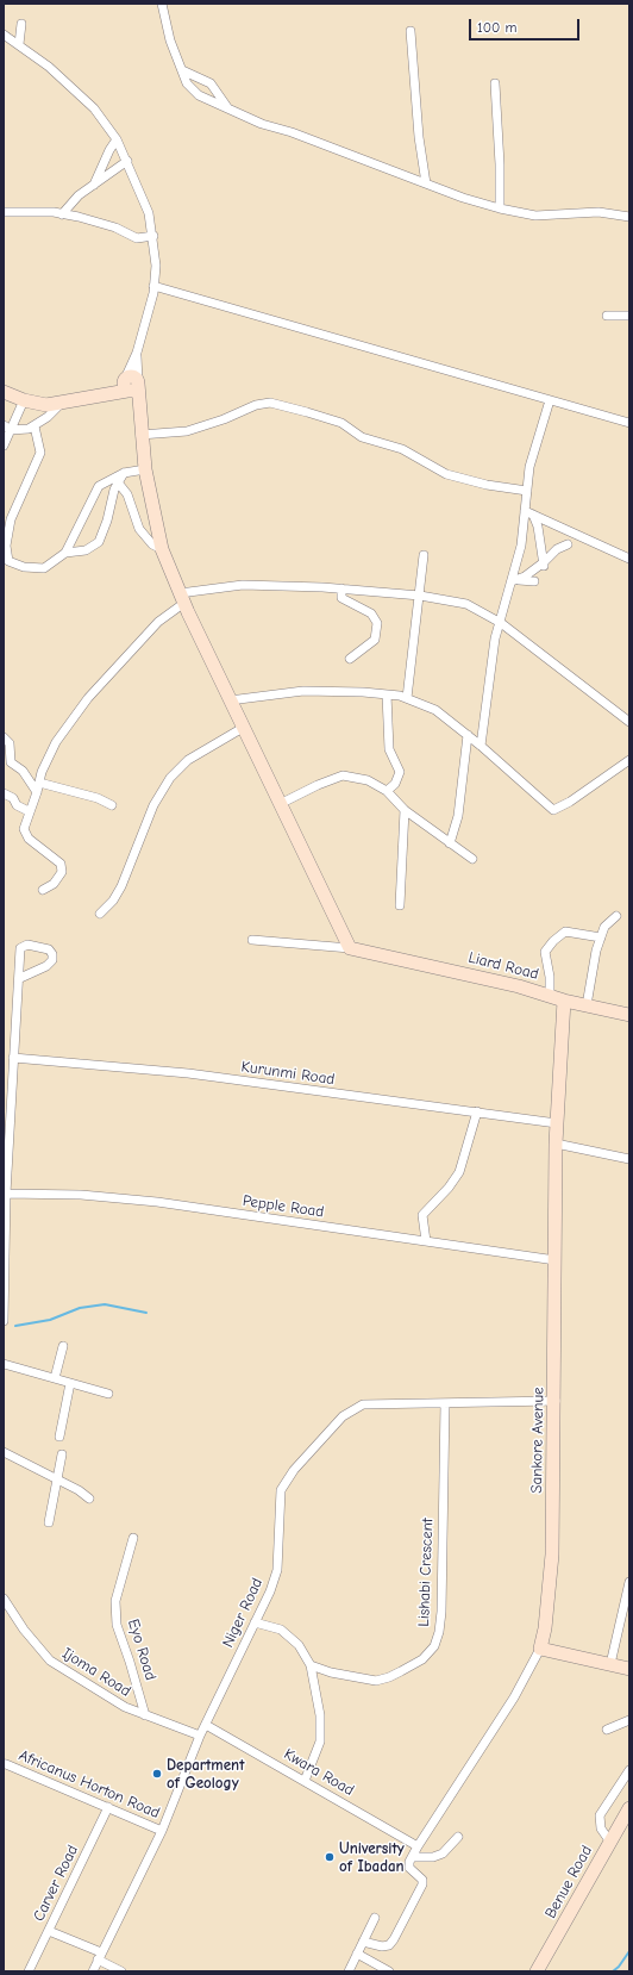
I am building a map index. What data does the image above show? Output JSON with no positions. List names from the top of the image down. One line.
{"streets":{"street":["Liard Road","Kurunmi Road","Pepple Road","Sankore Avenue","Lishabi Crescent","Niger Road","Eyo Road","Ijoma Road","Kwara Road","Africanus Horton Road","Benue Road","Carver Road"]},"crossings":[["Liard Road","Sankore Avenue"],["Kurunmi Road","Sankore Avenue"],["Pepple Road","Sankore Avenue"],["Sankore Avenue","Niger Road"],["Sankore Avenue","Kwara Road"],["Lishabi Crescent","Niger Road"],["Niger Road","Ijoma Road"],["Niger Road","Kwara Road"],["Niger Road","Africanus Horton Road"],["Eyo Road","Ijoma Road"],["Africanus Horton Road","Carver Road"]],"places":["Department of Geology","University of Ibadan"],"scale_bar":"100 m"}
